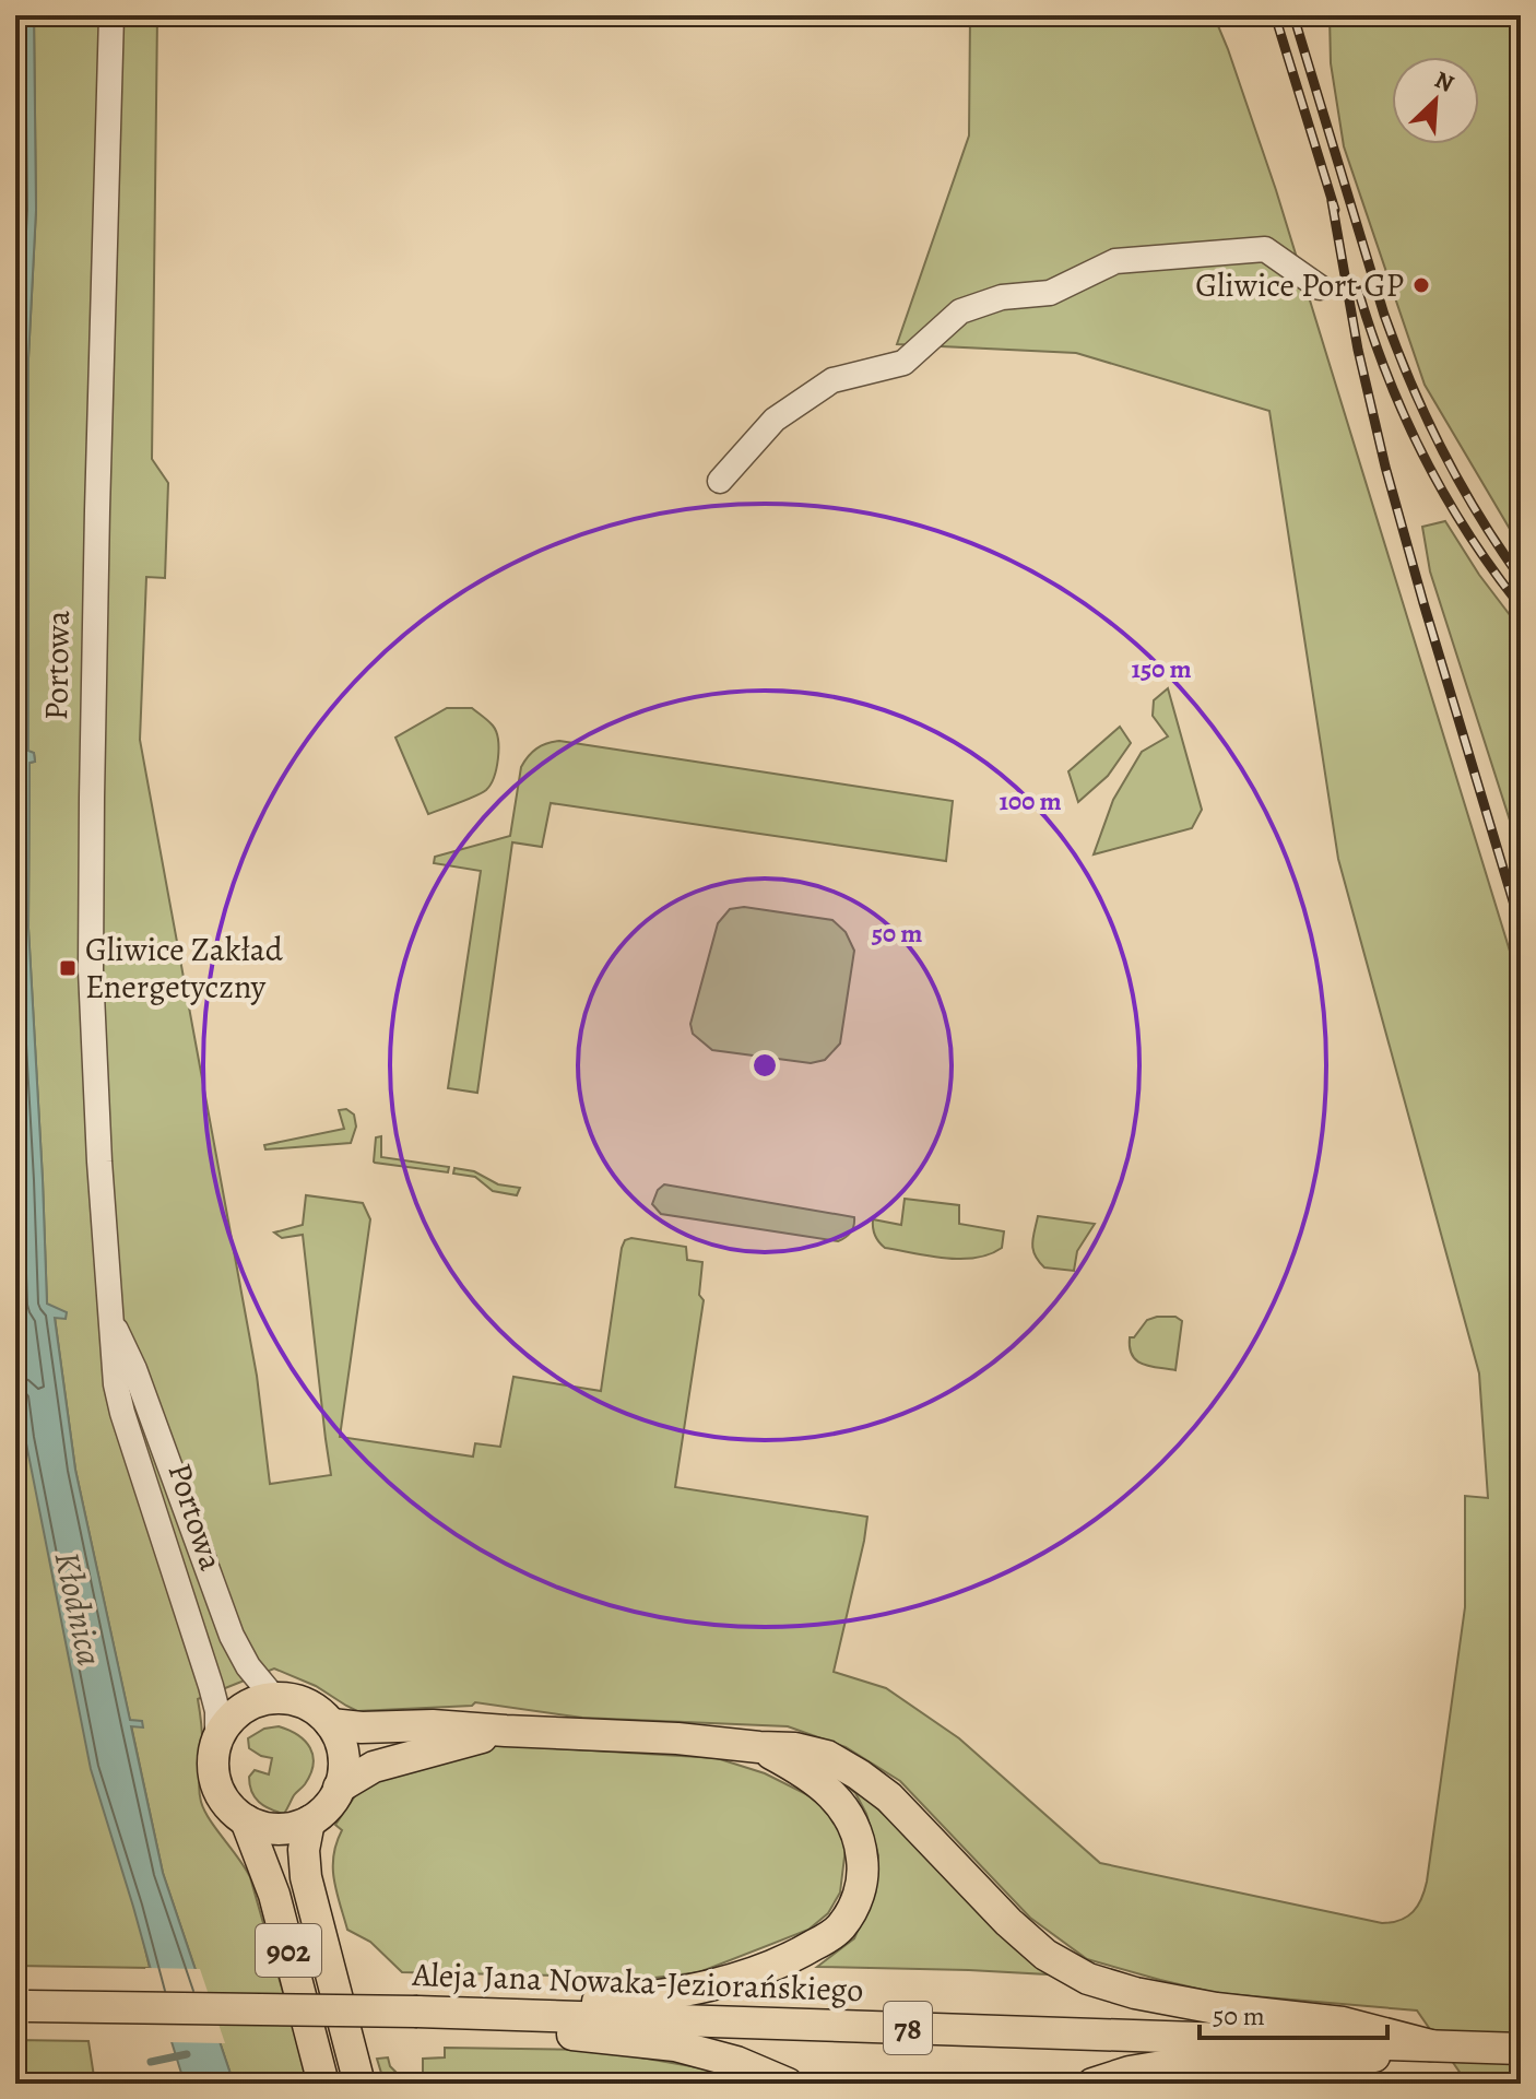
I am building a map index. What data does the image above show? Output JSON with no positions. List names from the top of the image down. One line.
{"streets":{"main road":["902","Aleja Jana Nowaka-Jeziorańskiego","78"],"street":["Portowa"]},"crossings":[["Portowa","902"]],"water":["Kłodnica"],"places":{"other":["Gliwice Port GP"],"transit":["Gliwice Zakład Energetyczny"]},"scale_bar":"50 m","north":"top right","rings":["150 m","100 m","50 m"]}
